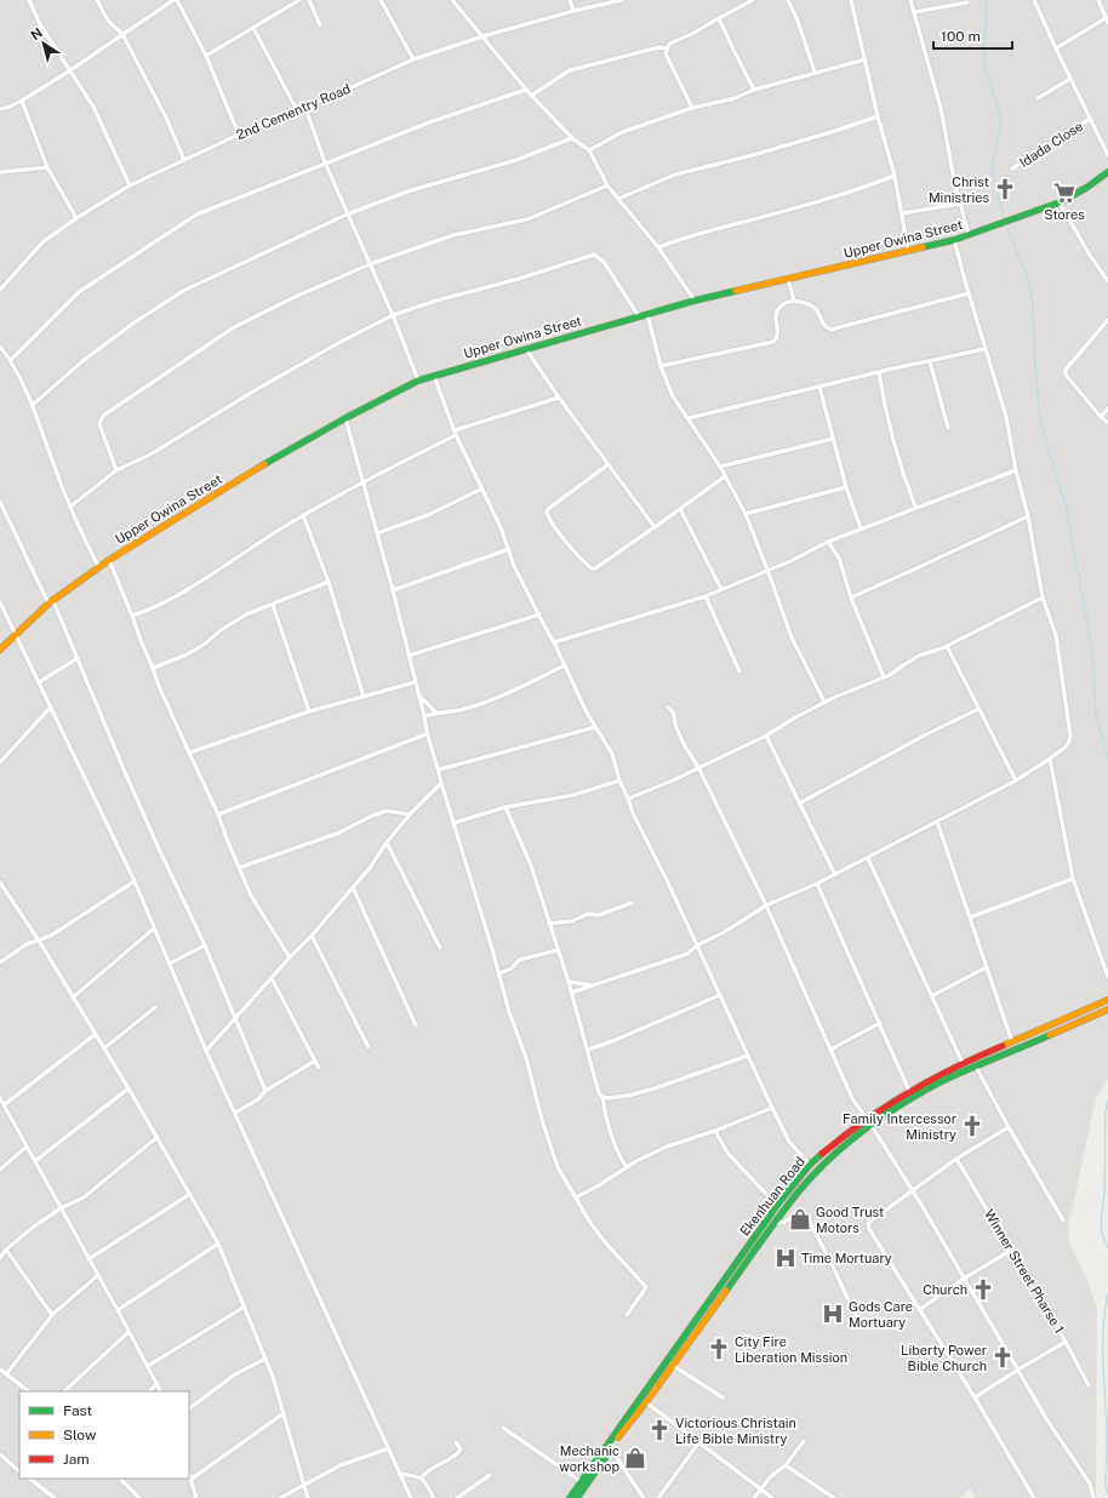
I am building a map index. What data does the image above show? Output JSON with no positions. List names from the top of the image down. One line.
{"streets":{"main road":["Upper Owina Street","Ekenhuan Road"],"street":["2nd Cementry Road","Idada Close","Winner Street Pharse 1"]},"places":{"church":["Christ Ministries","Family Intercessor Ministry","Church","City Fire Liberation Mission","Liberty Power Bible Church","Victorious Christain Life Bible Ministry"],"supermarket":["Stores"],"shop":["Good Trust Motors","Mechanic workshop"],"hospital":["Time Mortuary","Gods Care Mortuary"]},"legend":["Fast","Slow","Jam"],"scale_bar":"100 m","north":"top left"}
